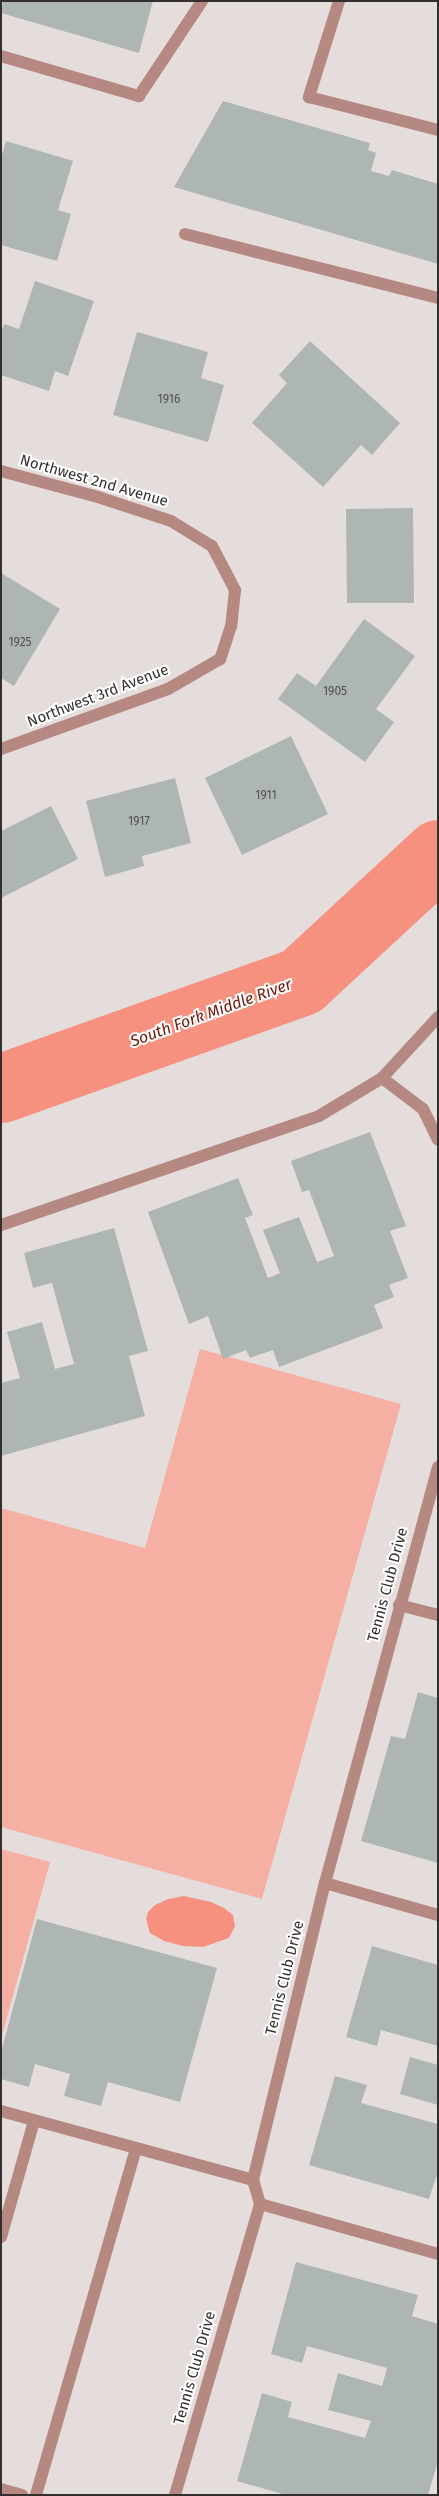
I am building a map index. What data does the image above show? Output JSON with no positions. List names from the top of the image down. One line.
{"streets":{"street":["Northwest 2nd Avenue","Northwest 3rd Avenue","Tennis Club Drive"]},"crossings":[["Northwest 2nd Avenue","Northwest 3rd Avenue"]],"water":["South Fork Middle River"],"house_numbers":["1916","1925","1905","1911","1917"]}
